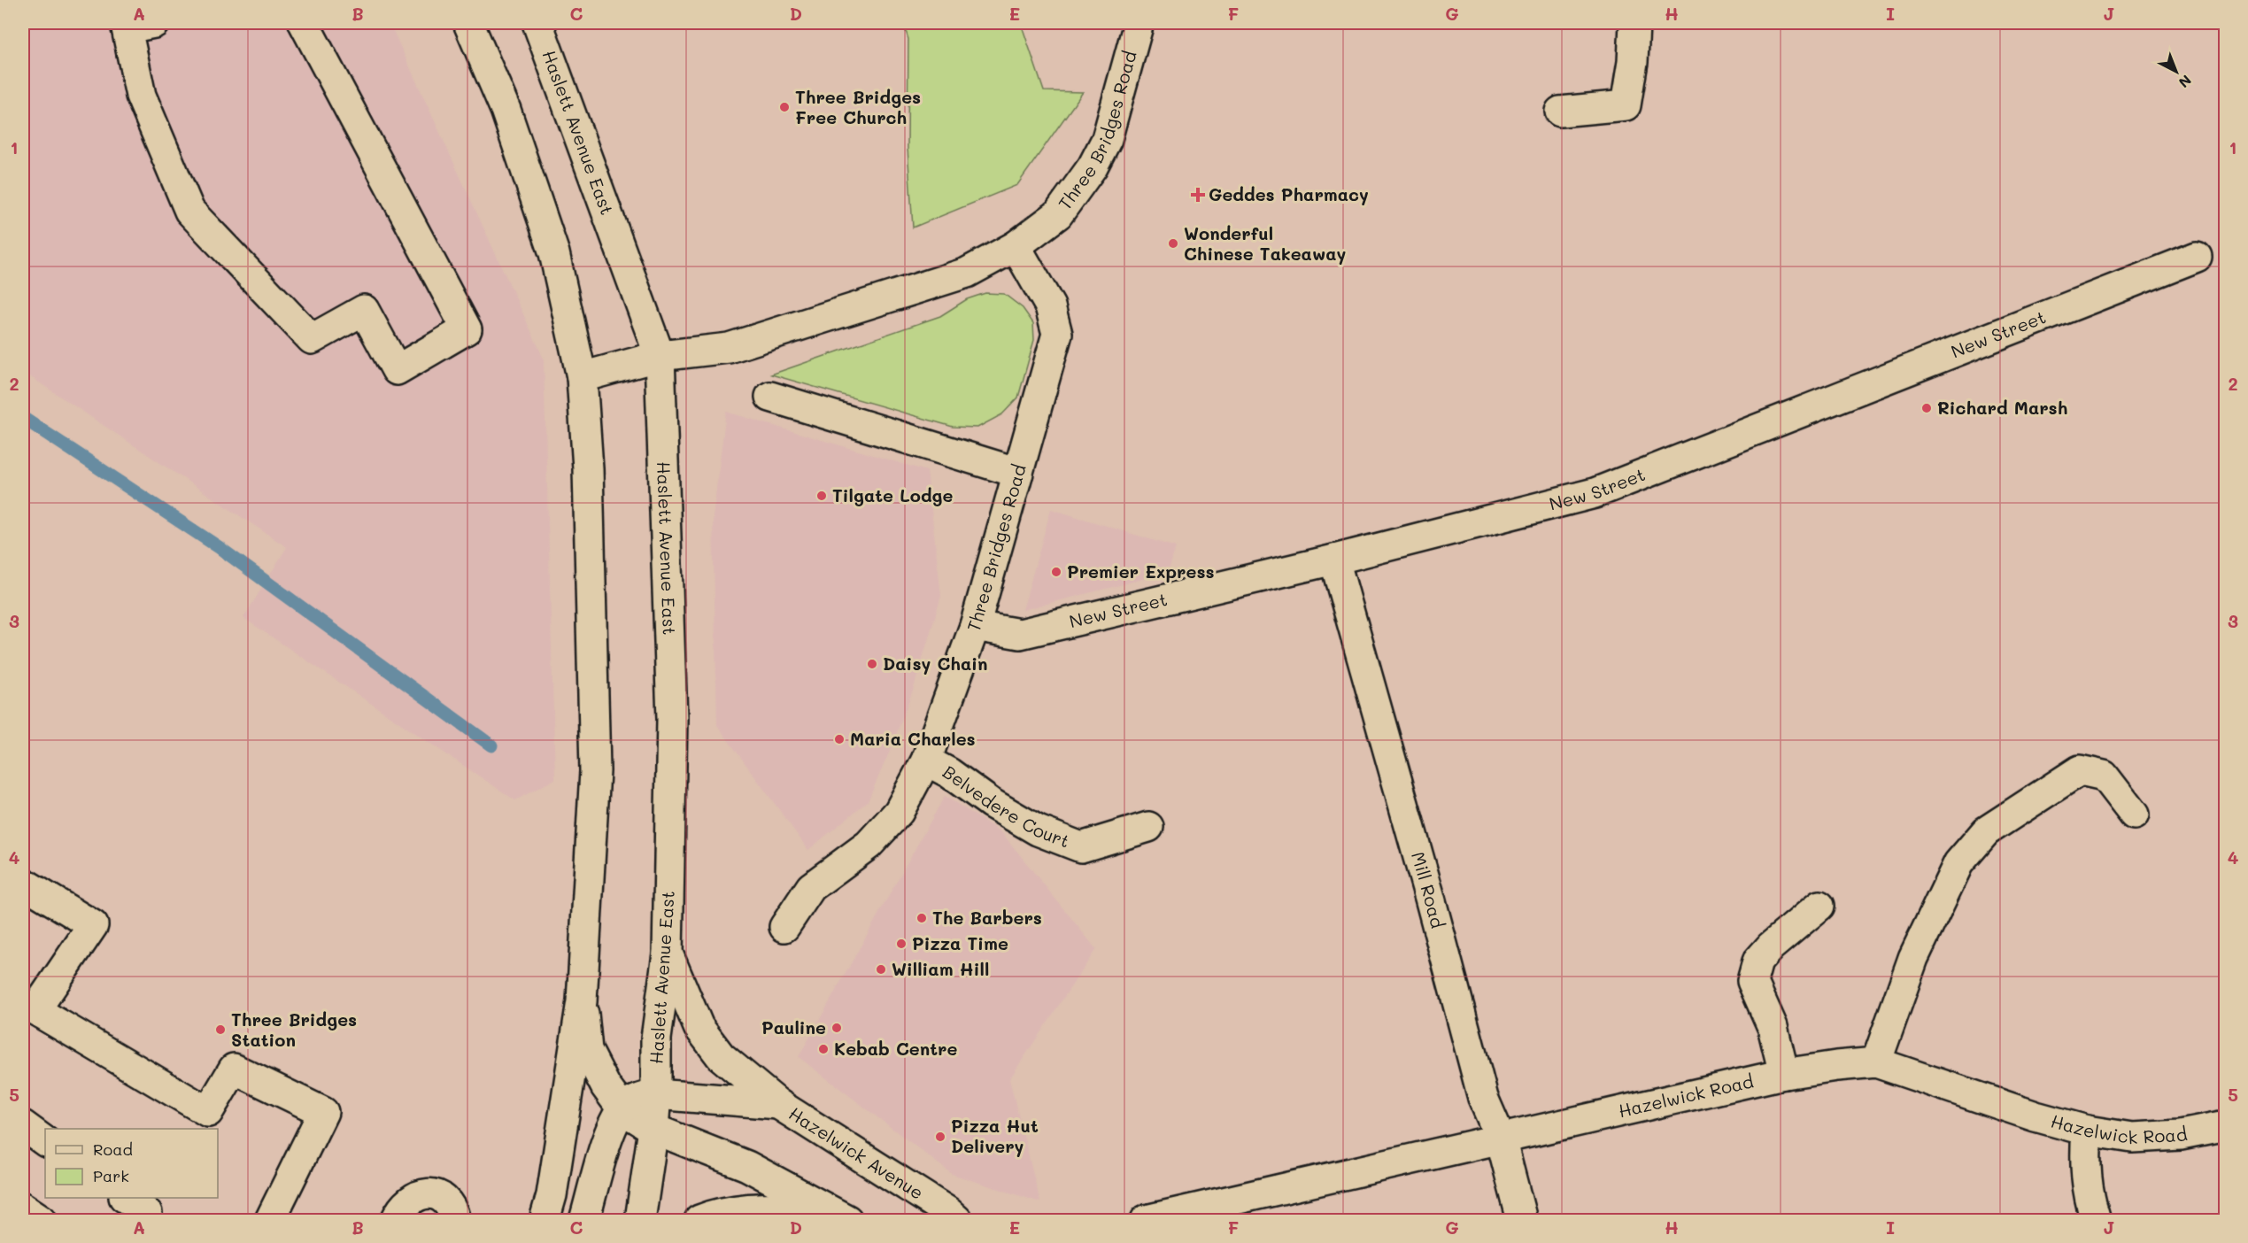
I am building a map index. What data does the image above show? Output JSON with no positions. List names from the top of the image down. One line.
{"streets":{"street":["Three Bridges Road","Haslett Avenue East","New Street","Belvedere Court","Mill Road","Hazelwick Road","Hazelwick Avenue"]},"crossings":[["Three Bridges Road","Haslett Avenue East"],["Three Bridges Road","New Street"],["Three Bridges Road","Belvedere Court"],["Haslett Avenue East","Hazelwick Avenue"],["New Street","Mill Road"],["Mill Road","Hazelwick Road"]],"places":{"other":["Three Bridges Free Church","Wonderful Chinese Takeaway","Richard Marsh","Tilgate Lodge","Premier Express","Daisy Chain","Maria Charles","The Barbers","Pizza Time","William Hill","Pauline","Three Bridges Station","Kebab Centre","Pizza Hut Delivery"],"health":["Geddes Pharmacy"]},"legend":["Road","Park"],"north":"bottom right","grid":{"columns":["A","B","C","D","E","F","G","H","I","J"],"rows":["1","2","3","4","5"]}}
